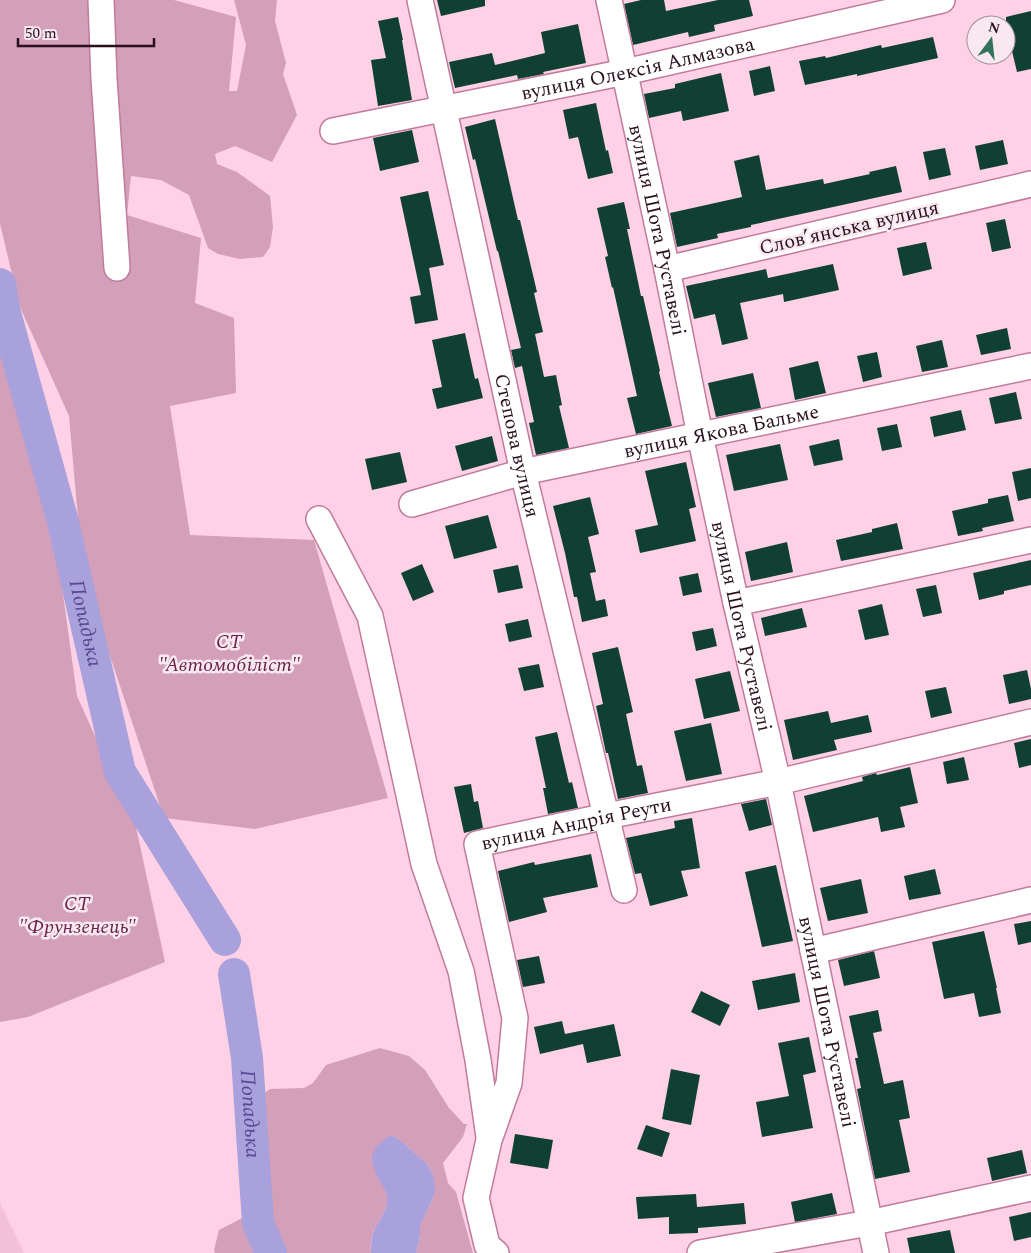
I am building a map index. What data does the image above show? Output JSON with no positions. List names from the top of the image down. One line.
{"streets":{"street":["вулиця Олексія Алмазова","Словʼянська вулиця","вулиця Шота Руставелі","вулиця Якова Бальме","Степова вулиця","вулиця Андрія Реути"]},"crossings":[["вулиця Олексія Алмазова","вулиця Шота Руставелі"],["вулиця Олексія Алмазова","Степова вулиця"],["Словʼянська вулиця","вулиця Шота Руставелі"],["вулиця Шота Руставелі","вулиця Якова Бальме"],["вулиця Шота Руставелі","вулиця Андрія Реути"],["вулиця Якова Бальме","Степова вулиця"],["Степова вулиця","вулиця Андрія Реути"]],"water":["Попадька"],"parks":["СТ \"Автомобіліст\"","СТ \"Фрунзенець\""],"scale_bar":"50 m","north":"top"}
